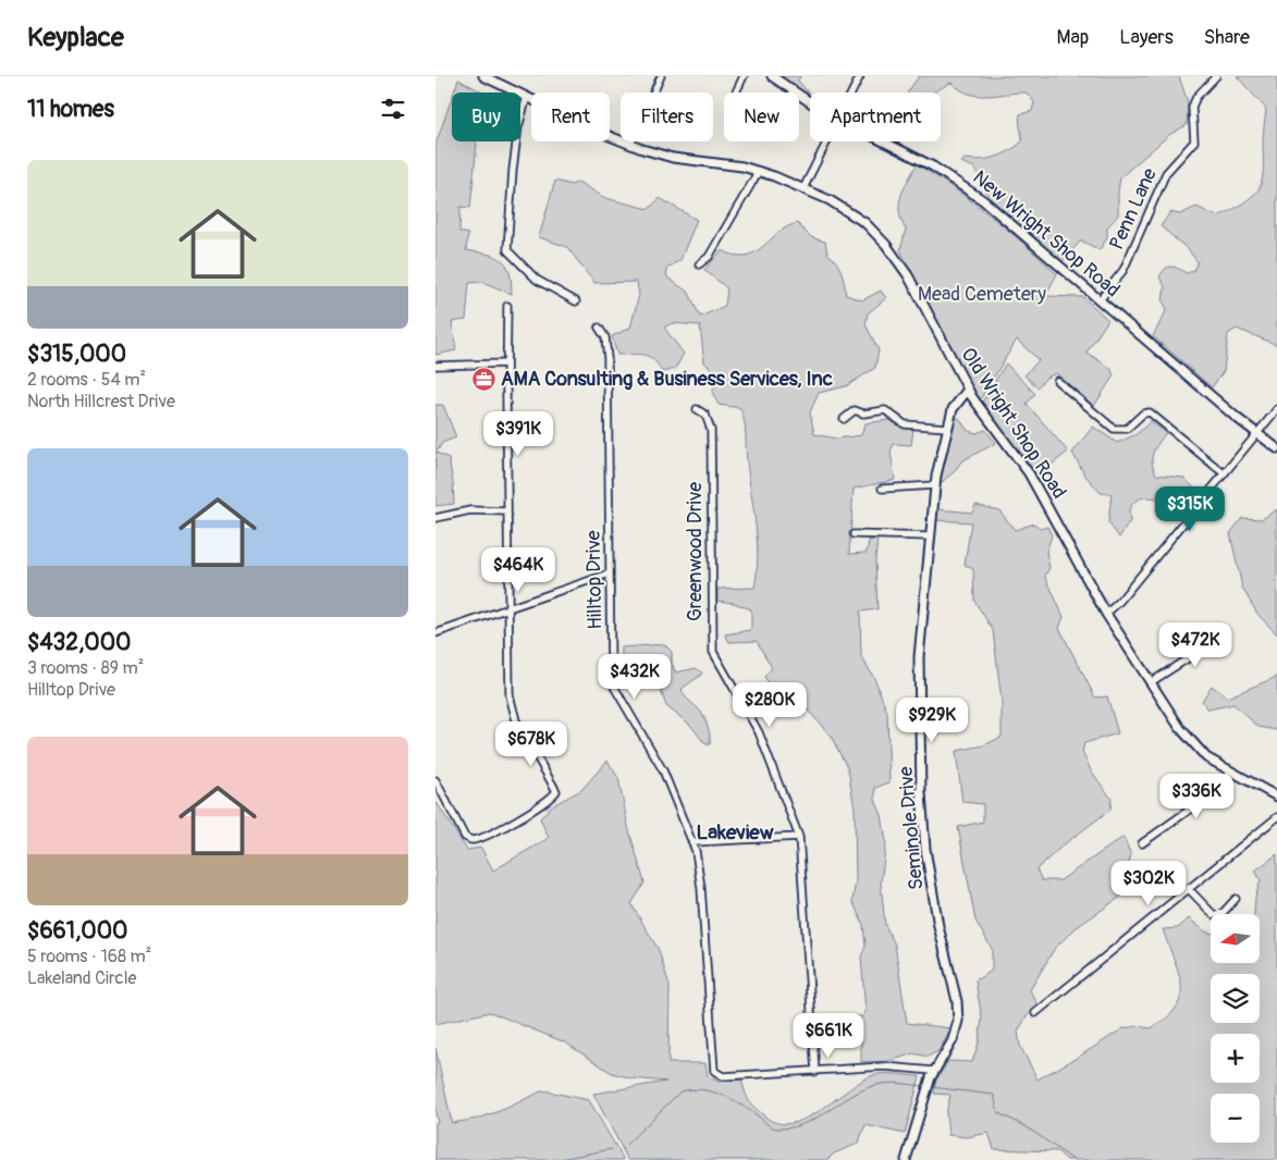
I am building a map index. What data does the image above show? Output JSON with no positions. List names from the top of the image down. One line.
{"streets":{"street":["Penn Lane","New Wright Shop Road","Old Wright Shop Road","Greenwood Drive","Hilltop Drive","Seminole Drive"]},"crossings":[["Penn Lane","New Wright Shop Road"],["Old Wright Shop Road","Seminole Drive"],["Greenwood Drive","Hilltop Drive"]],"districts":["Lakeview"],"parks":["Mead Cemetery"],"places":{"office":["AMA Consulting & Business Services, Inc"]},"north":"left","page":{"header":"Keyplace","nav":["Map","Layers","Share"],"heading":"11 homes","chip":["Buy","Rent","Filters","New","Apartment"],"list":[{"name":"$315,000","note":"2 rooms · 54 m² · North Hillcrest Drive"},{"name":"$432,000","note":"3 rooms · 89 m² · Hilltop Drive"},{"name":"$661,000","note":"5 rooms · 168 m² · Lakeland Circle"}],"price":["$391K","$315K","$464K","$472K","$432K","$280K","$929K","$678K","$336K","$302K","$661K"],"map_buttons":["+","−"]}}
